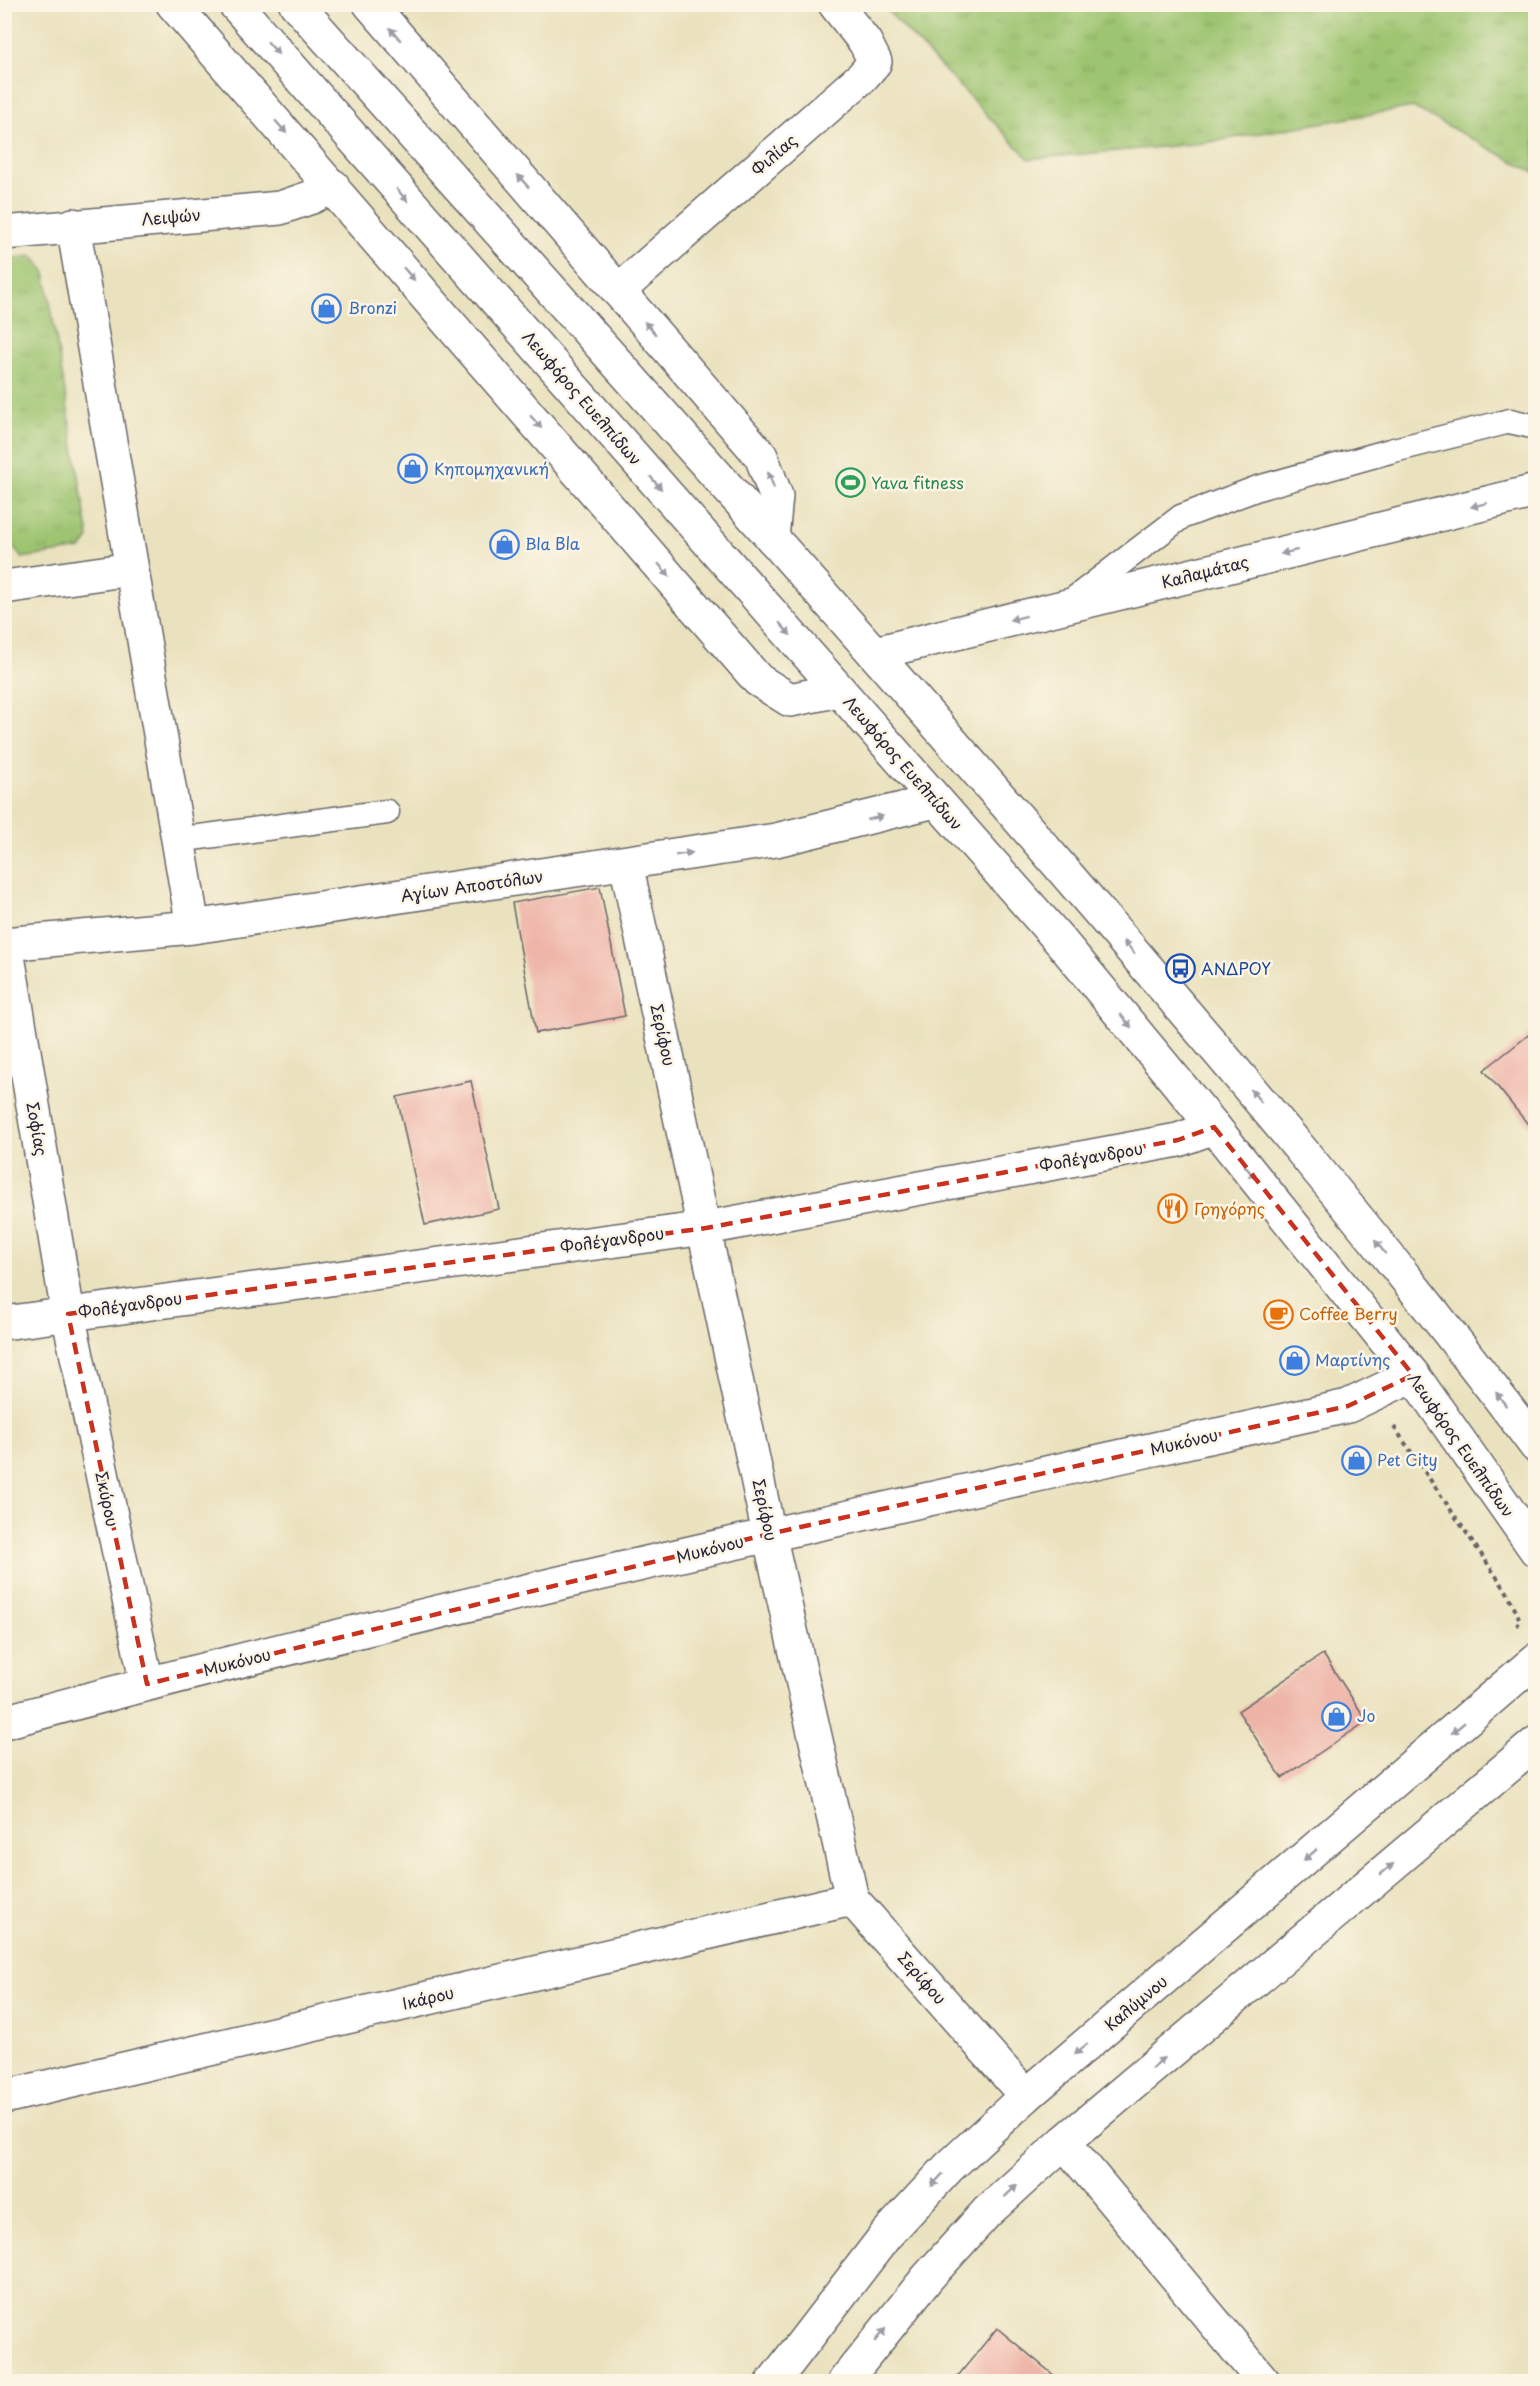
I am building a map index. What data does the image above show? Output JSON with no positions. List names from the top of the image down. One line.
{"streets":{"street":["Φιλίας","Λειψών","Λεωφόρος Ευελπίδων","Καλαμάτας","Αγίων Αποστόλων","Σερίφου","Σοφίας","Φολέγανδρου","Μυκόνου","Σκύρου","Ικάρου","Καλύμνου"]},"crossings":[["Λεωφόρος Ευελπίδων","Αγίων Αποστόλων"],["Λεωφόρος Ευελπίδων","Φολέγανδρου"],["Λεωφόρος Ευελπίδων","Μυκόνου"],["Αγίων Αποστόλων","Σερίφου"],["Αγίων Αποστόλων","Σοφίας"],["Σερίφου","Φολέγανδρου"],["Σερίφου","Μυκόνου"],["Σερίφου","Ικάρου"],["Σερίφου","Καλύμνου"],["Σοφίας","Φολέγανδρου"],["Σοφίας","Σκύρου"],["Φολέγανδρου","Σκύρου"],["Μυκόνου","Σκύρου"]],"one_way":["Καλαμάτας"],"places":{"shop":["Bronzi","Κηπομηχανική","Bla Bla","Μαρτίνης","Pet City","Jo"],"sports":["Yava fitness"],"bus stop":["ΑΝΔΡΟΥ"],"restaurant":["Γρηγόρης"],"cafe":["Coffee Berry"]}}
